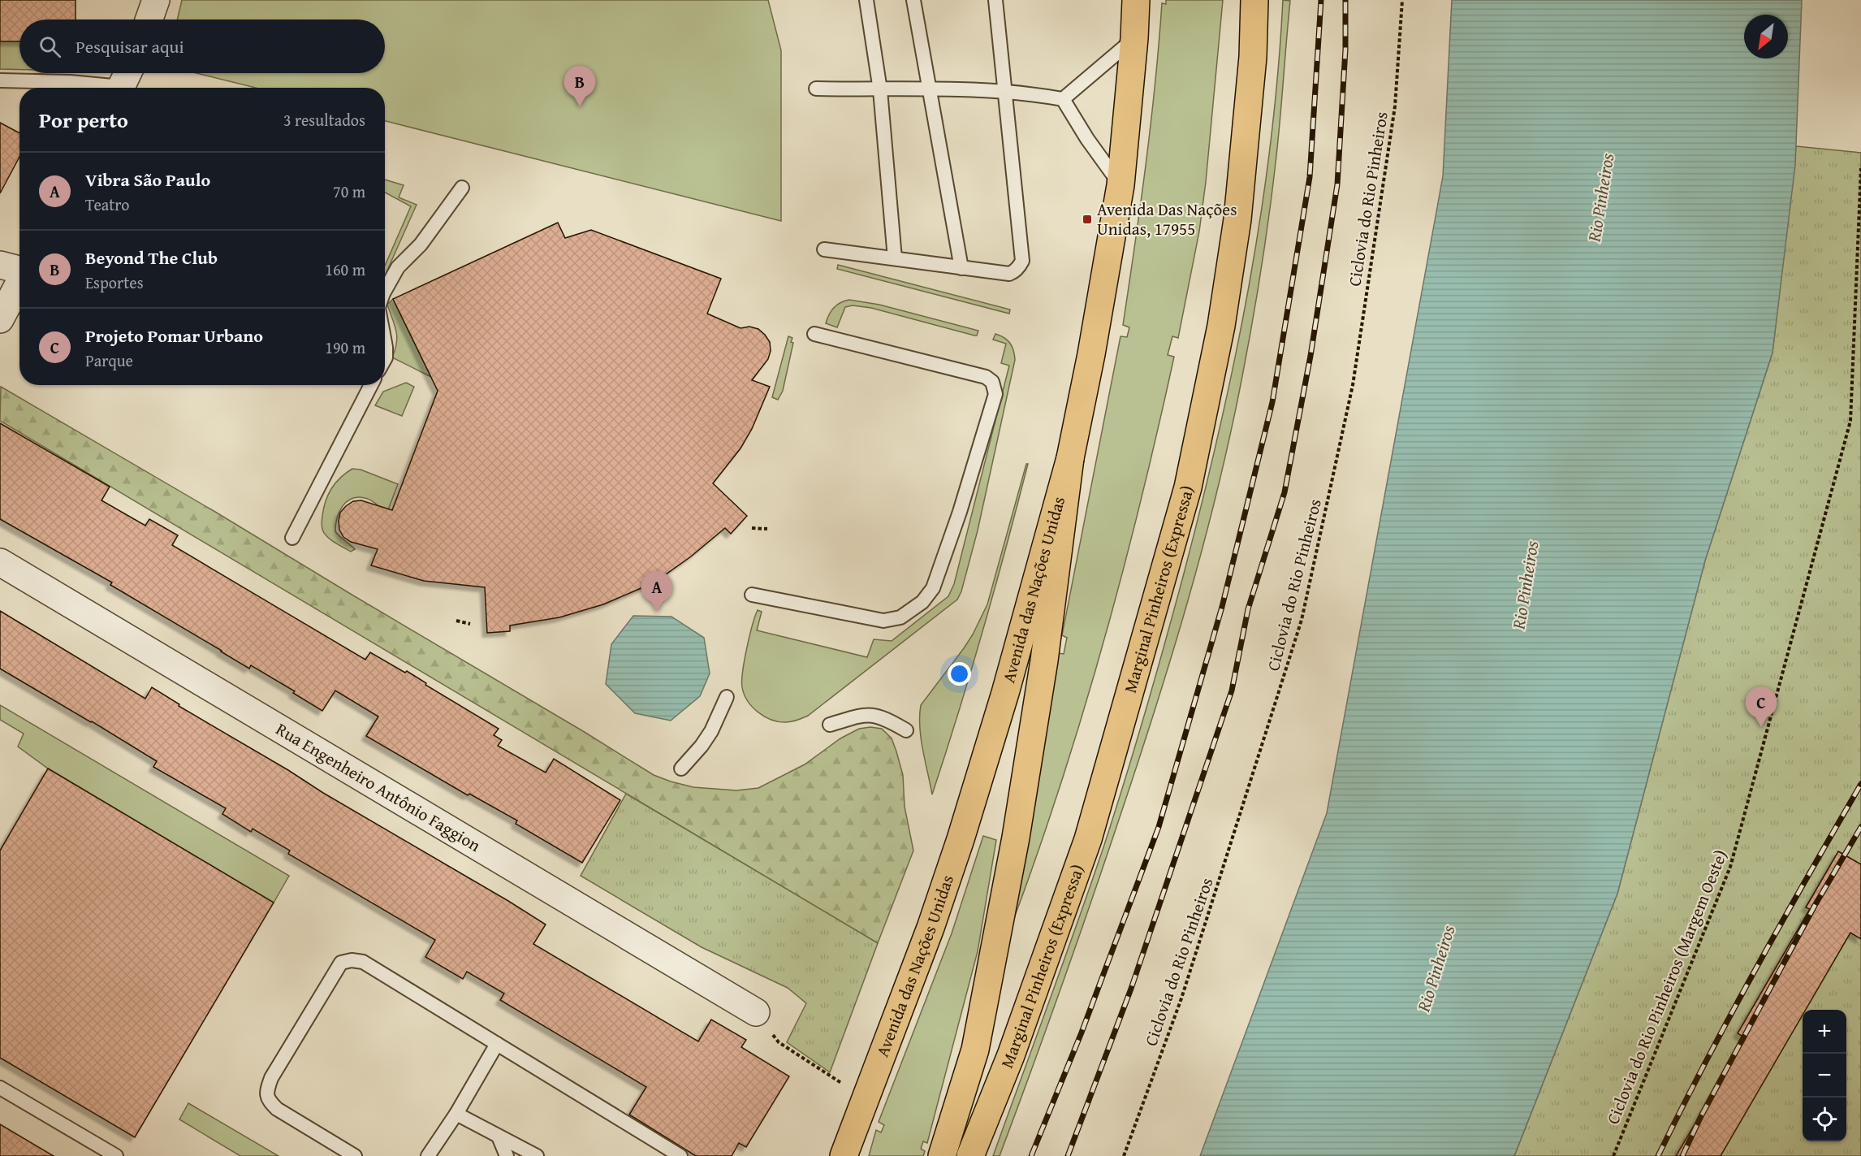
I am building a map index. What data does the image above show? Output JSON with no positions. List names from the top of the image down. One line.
{"streets":{"highway":["Avenida das Nações Unidas","Marginal Pinheiros (Expressa)"],"street":["Rua Engenheiro Antônio Faggion"],"path":["Ciclovia do Rio Pinheiros","Ciclovia do Rio Pinheiros (Margem Oeste)"]},"water":["Rio Pinheiros"],"places":{"transit":["Avenida Das Nações Unidas, 17955"]},"north":"bottom left","page":{"search":"Pesquisar aqui","pins":["B","A","C"],"heading":["Por perto","3 resultados"],"list":[{"mark":"A","name":"Vibra São Paulo","note":"Teatro","value":"70 m"},{"mark":"B","name":"Beyond The Club","note":"Esportes","value":"160 m"},{"mark":"C","name":"Projeto Pomar Urbano","note":"Parque","value":"190 m"}],"map_buttons":["+","−"]}}
